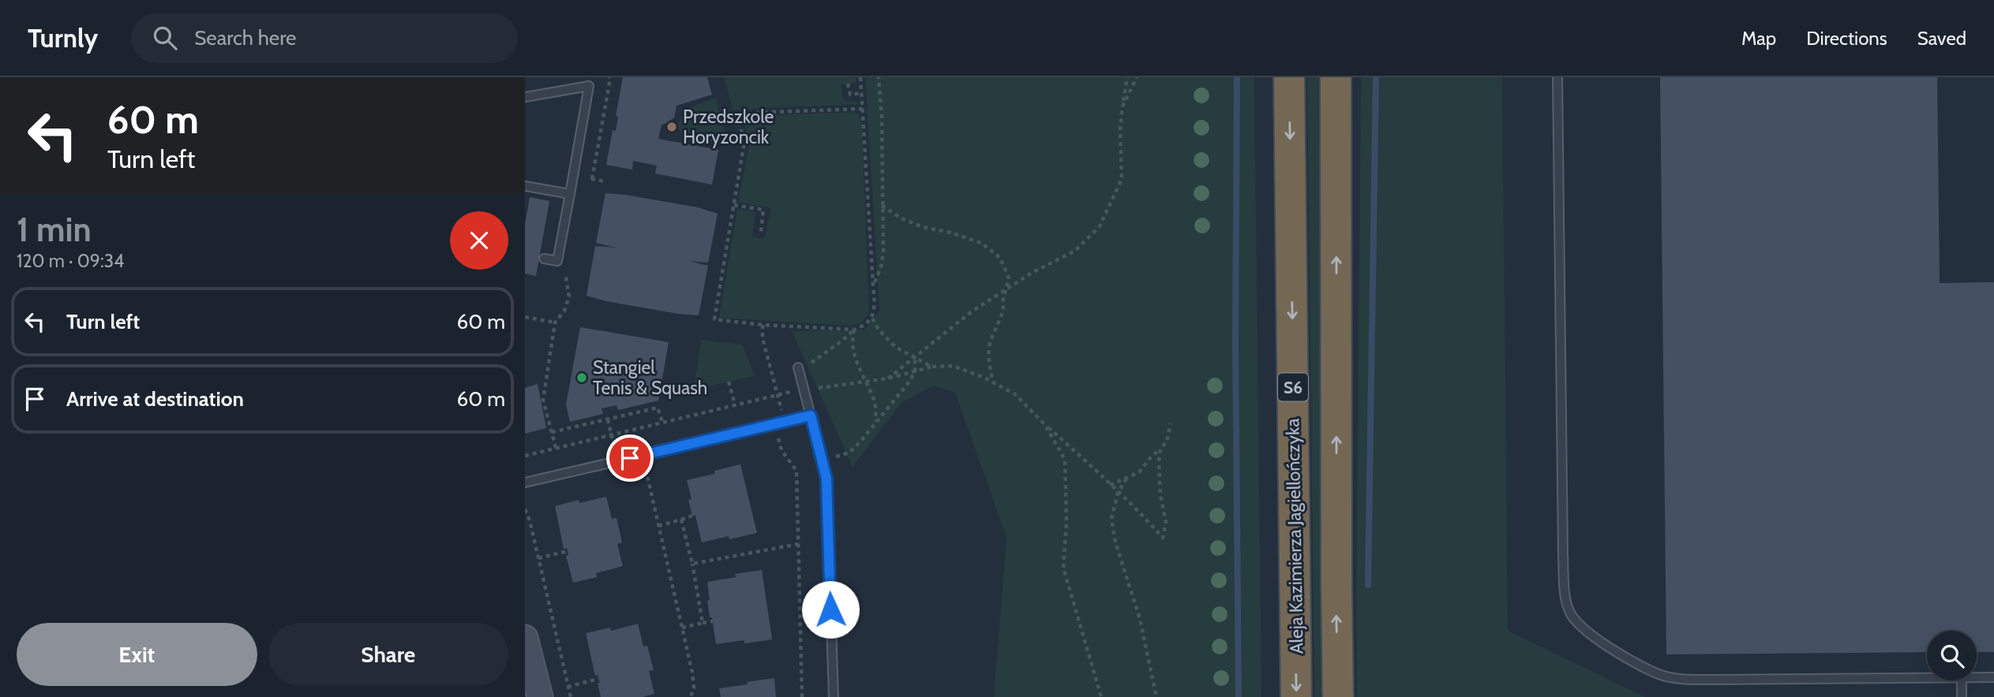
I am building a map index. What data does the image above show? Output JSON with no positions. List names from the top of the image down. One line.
{"streets":{"highway":["S6","Aleja Kazimierza Jagiellończyka"]},"places":["Przedszkole Horyzoncik","Stangiel Tenis & Squash"],"page":{"header":"Turnly","search":"Search here","nav":["Map","Directions","Saved"],"turn":["60 m","Turn left"],"heading":["1 min","120 m · 09:34"],"list":[{"name":"Turn left","value":"60 m"},{"name":"Arrive at destination","value":"60 m"}],"buttons":["Exit","Share"]}}
